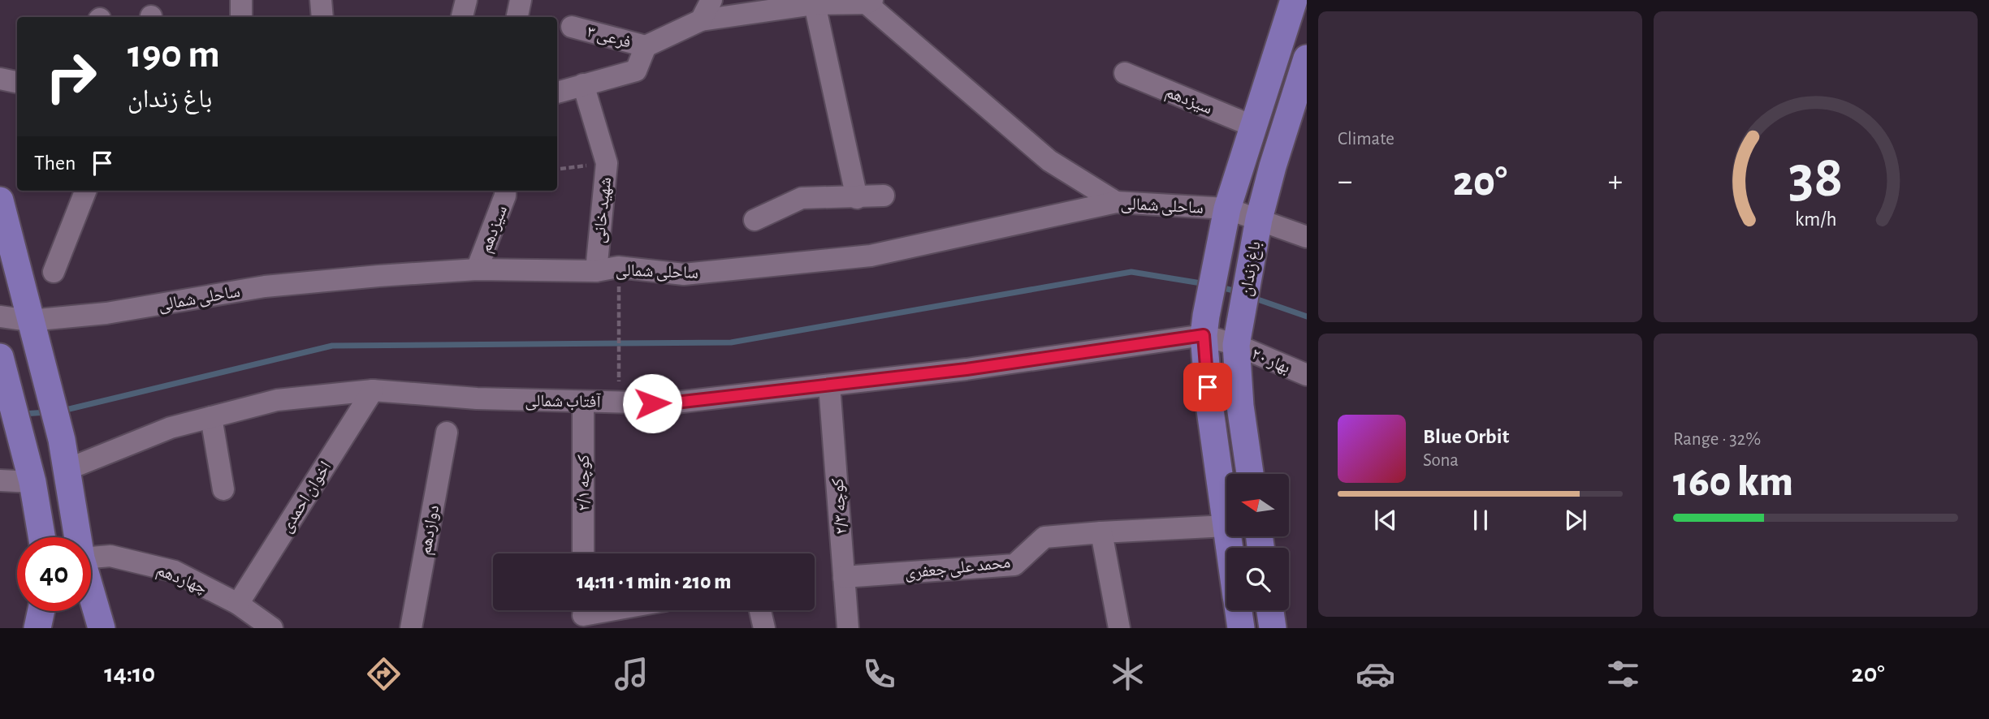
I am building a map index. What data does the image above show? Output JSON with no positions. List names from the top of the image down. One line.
{"streets":{"main road":["باغ زندان"],"street":["فرعی ۳","سیزدهم","ساحلی شمالی","شهید خانی","بهار ۲۰","آفتاب شمالی","کوچه ۲/۱","اخوان احمدی","کوچه ۲/۳","دوازدهم","محمد علی جعفری","چهاردهم"]},"crossings":[["سیزدهم","ساحلی شمالی"],["سیزدهم","باغ زندان"],["ساحلی شمالی","شهید خانی"],["ساحلی شمالی","باغ زندان"],["باغ زندان","بهار ۲۰"],["باغ زندان","آفتاب شمالی"],["باغ زندان","محمد علی جعفری"],["بهار ۲۰","آفتاب شمالی"],["آفتاب شمالی","کوچه ۲/۱"],["آفتاب شمالی","اخوان احمدی"],["آفتاب شمالی","کوچه ۲/۳"],["اخوان احمدی","چهاردهم"],["کوچه ۲/۳","محمد علی جعفری"]],"north":"left","page":{"tile":["Climate",["Range · 32%","160 km"]],"turn":["190 m","باغ زندان"],"then":"Then","heat":["−","20°","+"],"song":["Blue Orbit","Sona"],"limit":"40","trip":"14:11 · 1 min · 210 m","tabs":["14:10","20°"],"gauge":["38","km/h"]}}
